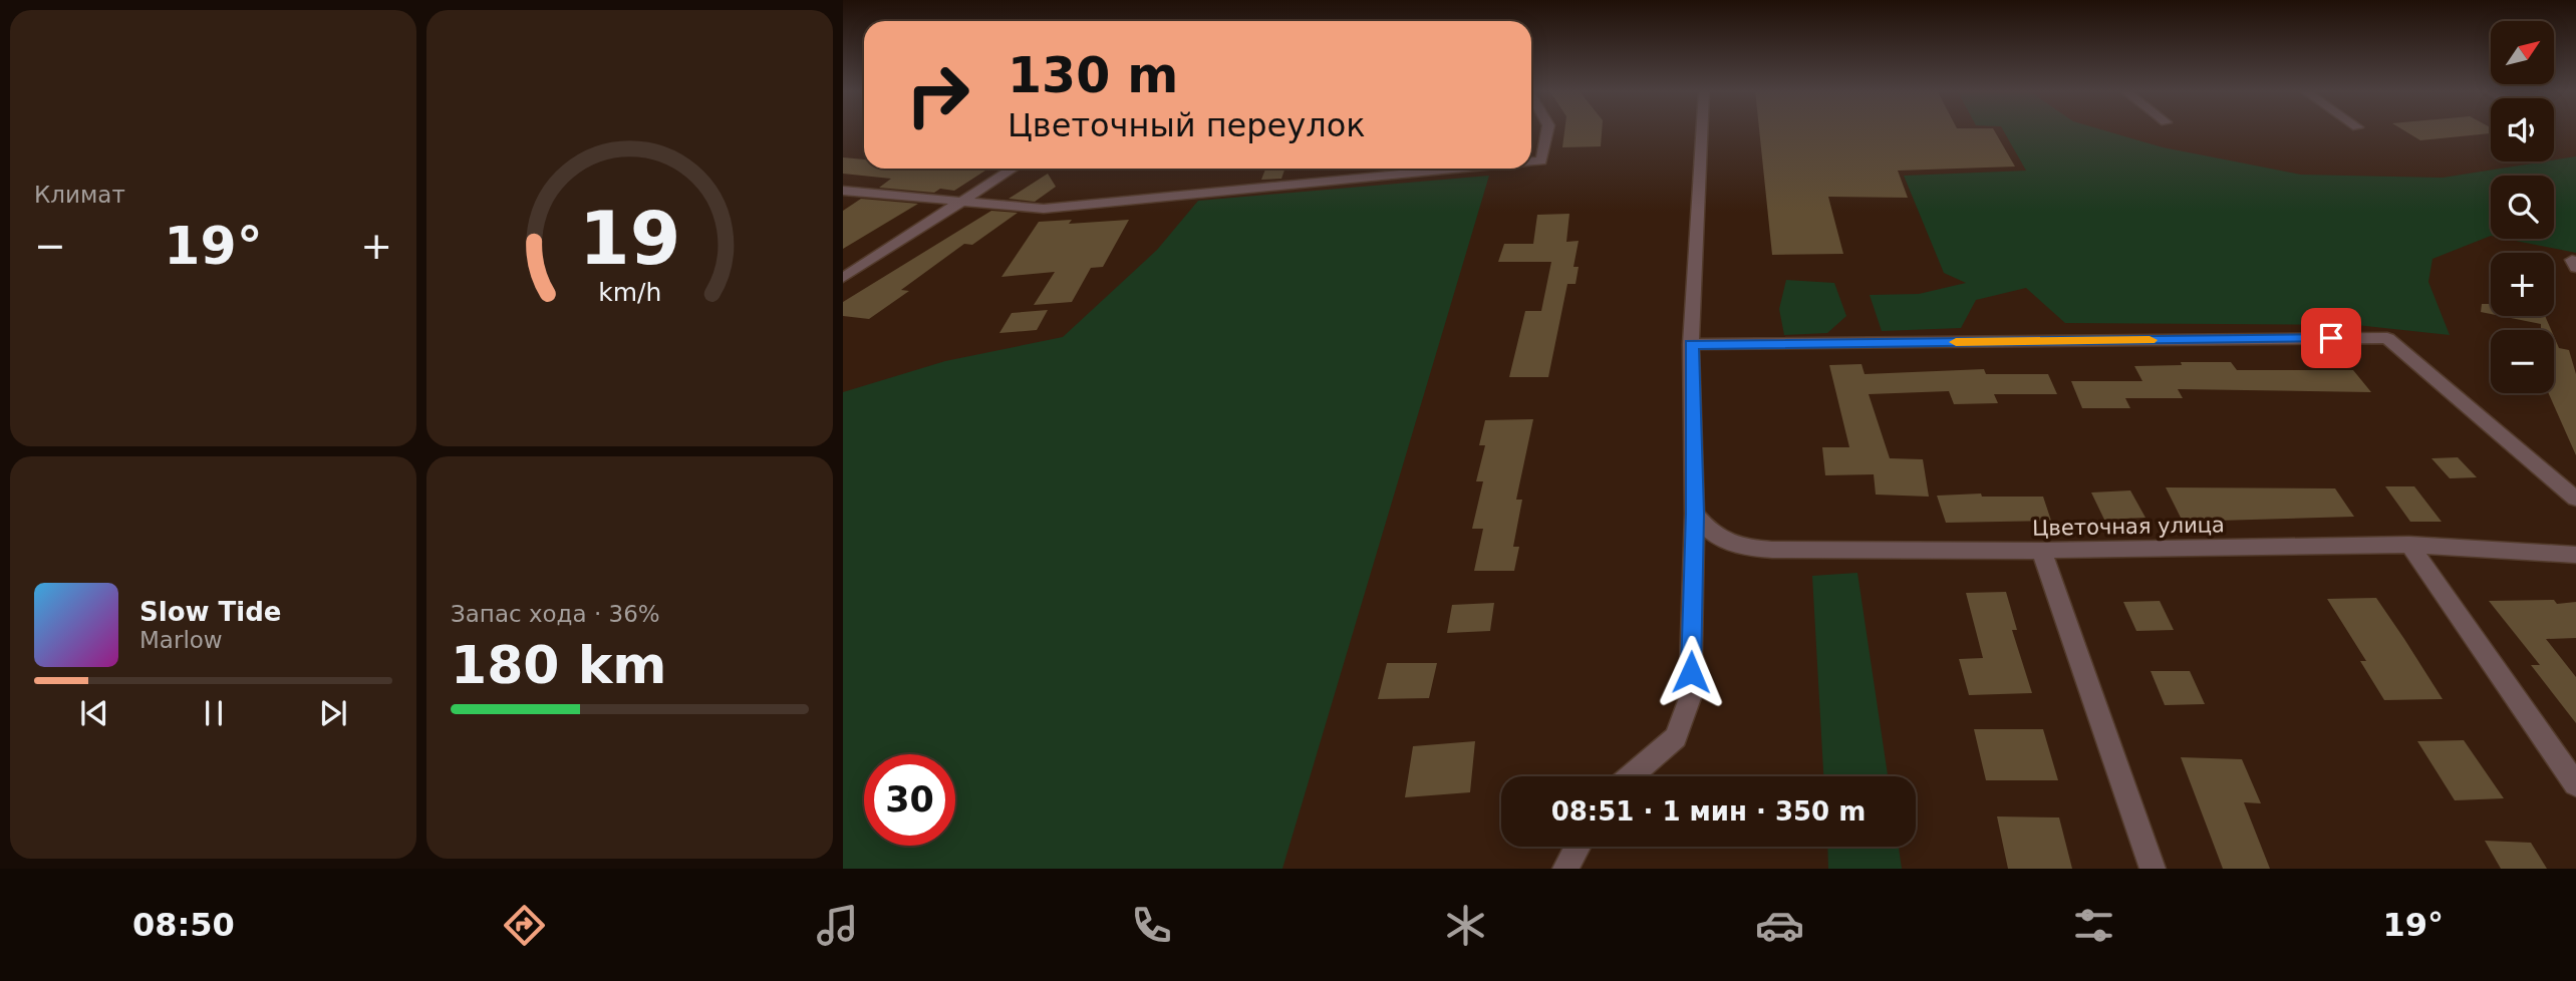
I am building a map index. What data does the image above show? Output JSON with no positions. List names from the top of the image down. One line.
{"streets":{"street":["Цветочная улица"]},"north":"top right","page":{"tile":["Климат",["Запас хода · 36%","180 km"]],"map_buttons":["+","−"],"turn":["130 m","Цветочный переулок"],"heat":["−","19°","+"],"song":["Slow Tide","Marlow"],"limit":"30","trip":"08:51 · 1 мин · 350 m","tabs":["08:50","19°"],"gauge":["19","km/h"]}}
